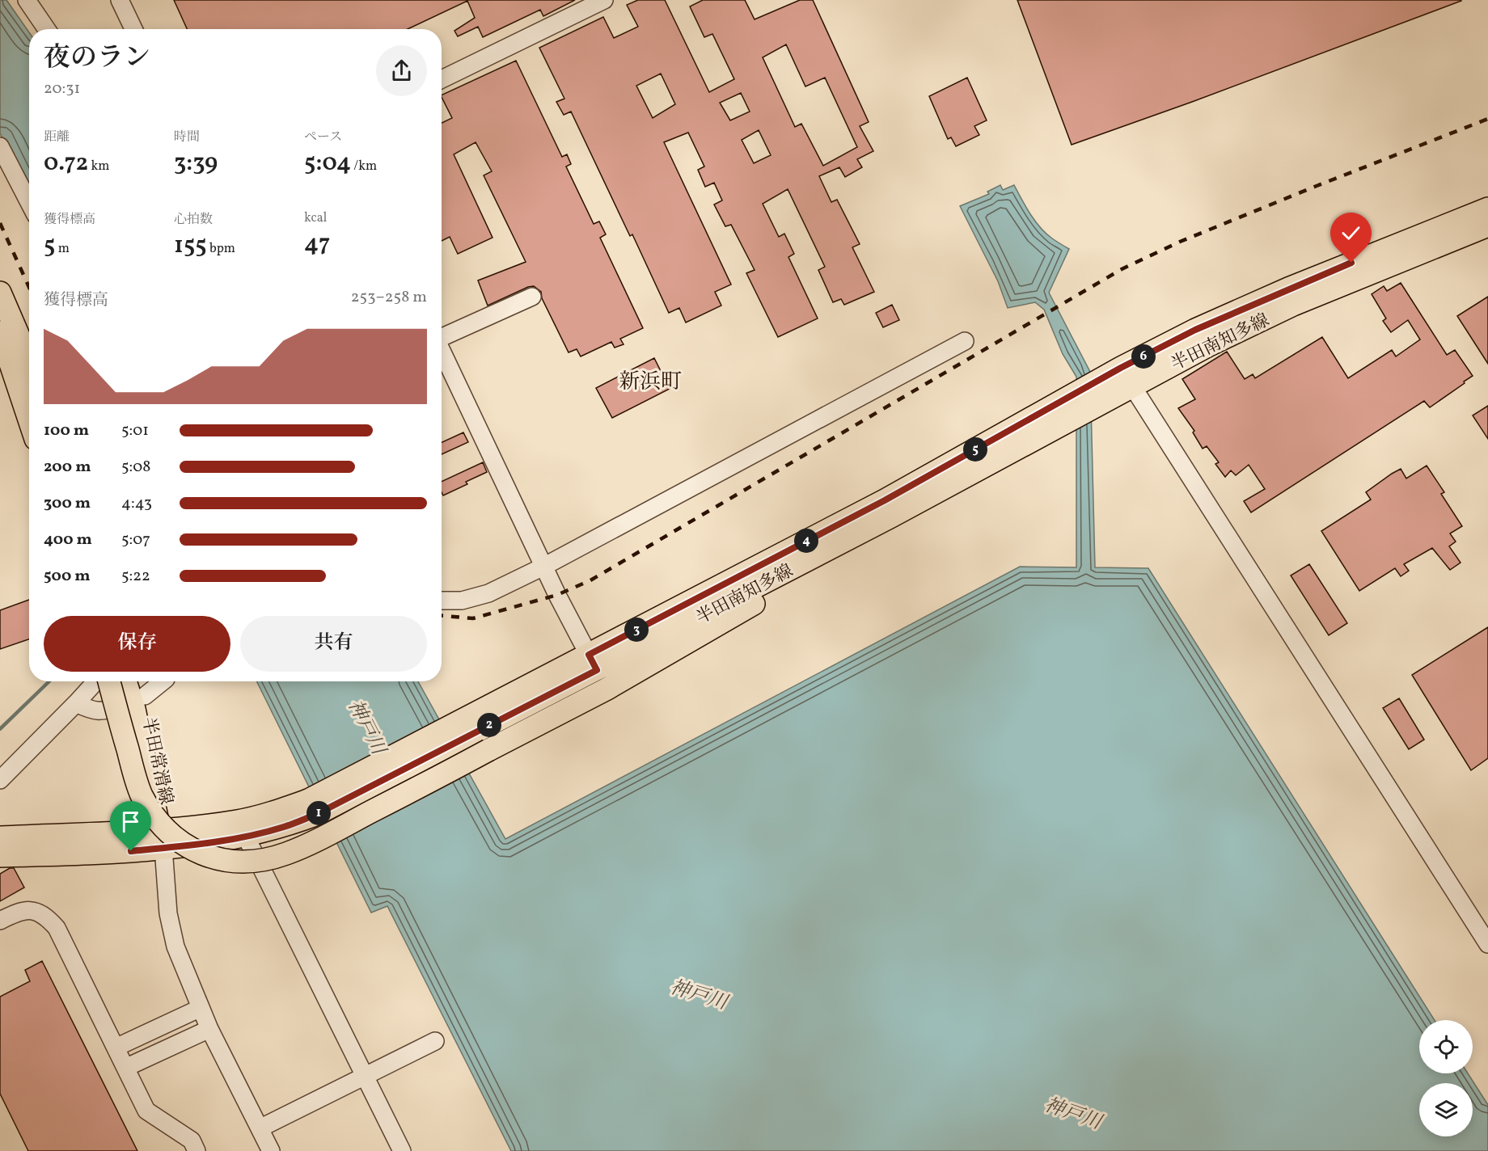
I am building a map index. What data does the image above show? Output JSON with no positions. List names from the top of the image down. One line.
{"streets":{"main road":["半田南知多線","半田常滑線"]},"crossings":[["半田南知多線","半田常滑線"]],"districts":["新浜町"],"water":["神戸川"],"page":{"heading":["夜のラン","20:31"],"stats":[["距離","0.72 km"],["時間","3:39"],["ペース","5:04 /km"],["獲得標高","5 m"],["心拍数","155 bpm"],["kcal","47"]],"chart":["獲得標高","253–258 m"],"pins":["6","5","4","3","2","1"],"list":[{"name":"100 m","note":"5:01"},{"name":"200 m","note":"5:08"},{"name":"300 m","note":"4:43"},{"name":"400 m","note":"5:07"},{"name":"500 m","note":"5:22"}],"buttons":["保存","共有"]}}
